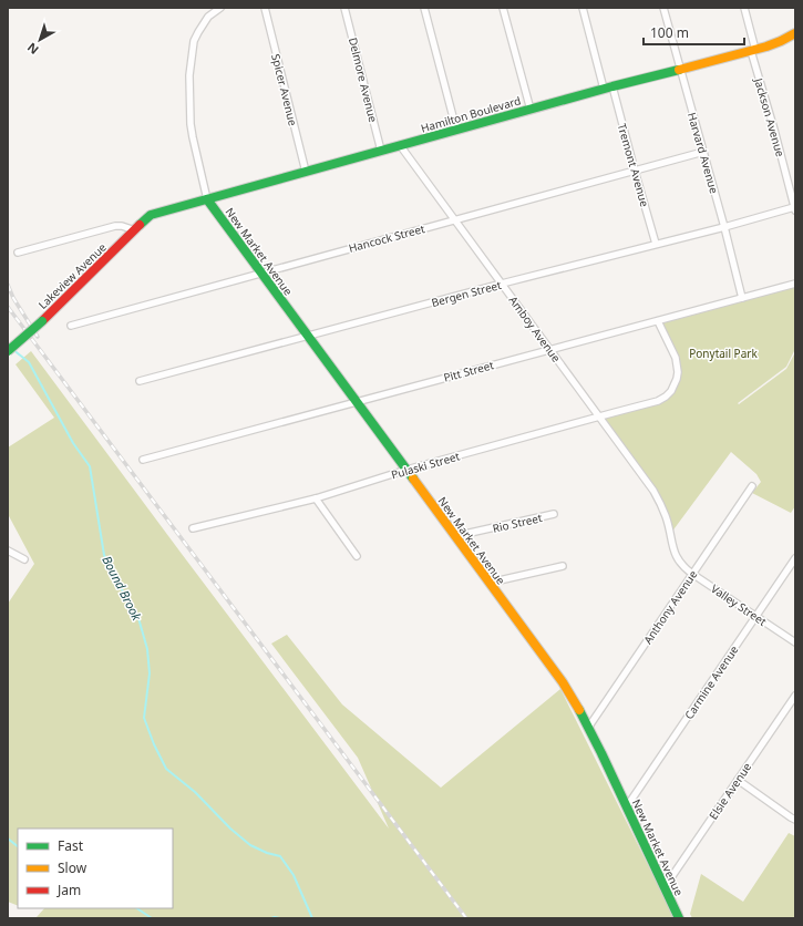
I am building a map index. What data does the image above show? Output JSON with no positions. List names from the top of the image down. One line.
{"streets":{"main road":["Hamilton Boulevard","New Market Avenue","Lakeview Avenue"],"street":["Delmore Avenue","Spicer Avenue","Jackson Avenue","Harvard Avenue","Tremont Avenue","Hancock Street","Bergen Street","Amboy Avenue","Pitt Street","Pulaski Street","Rio Street","Valley Street","Anthony Avenue","Carmine Avenue","Elsie Avenue"]},"crossings":[["Delmore Avenue","Hamilton Boulevard"],["Spicer Avenue","Hamilton Boulevard"],["Hamilton Boulevard","Jackson Avenue"],["Hamilton Boulevard","Harvard Avenue"],["Hamilton Boulevard","Tremont Avenue"],["Hamilton Boulevard","New Market Avenue"],["Hamilton Boulevard","Lakeview Avenue"],["Hamilton Boulevard","Amboy Avenue"],["Jackson Avenue","Bergen Street"],["Harvard Avenue","Hancock Street"],["Harvard Avenue","Bergen Street"],["Harvard Avenue","Pitt Street"],["Tremont Avenue","Hancock Street"],["Tremont Avenue","Bergen Street"],["Hancock Street","New Market Avenue"],["Hancock Street","Amboy Avenue"],["New Market Avenue","Bergen Street"],["New Market Avenue","Pitt Street"],["New Market Avenue","Pulaski Street"],["New Market Avenue","Rio Street"],["New Market Avenue","Anthony Avenue"],["New Market Avenue","Carmine Avenue"],["New Market Avenue","Elsie Avenue"],["Bergen Street","Amboy Avenue"],["Amboy Avenue","Pitt Street"],["Amboy Avenue","Pulaski Street"],["Amboy Avenue","Valley Street"],["Pitt Street","Pulaski Street"],["Valley Street","Anthony Avenue"],["Valley Street","Carmine Avenue"]],"water":["Bound Brook"],"parks":["Ponytail Park"],"legend":["Fast","Slow","Jam"],"scale_bar":"100 m","north":"bottom left"}
